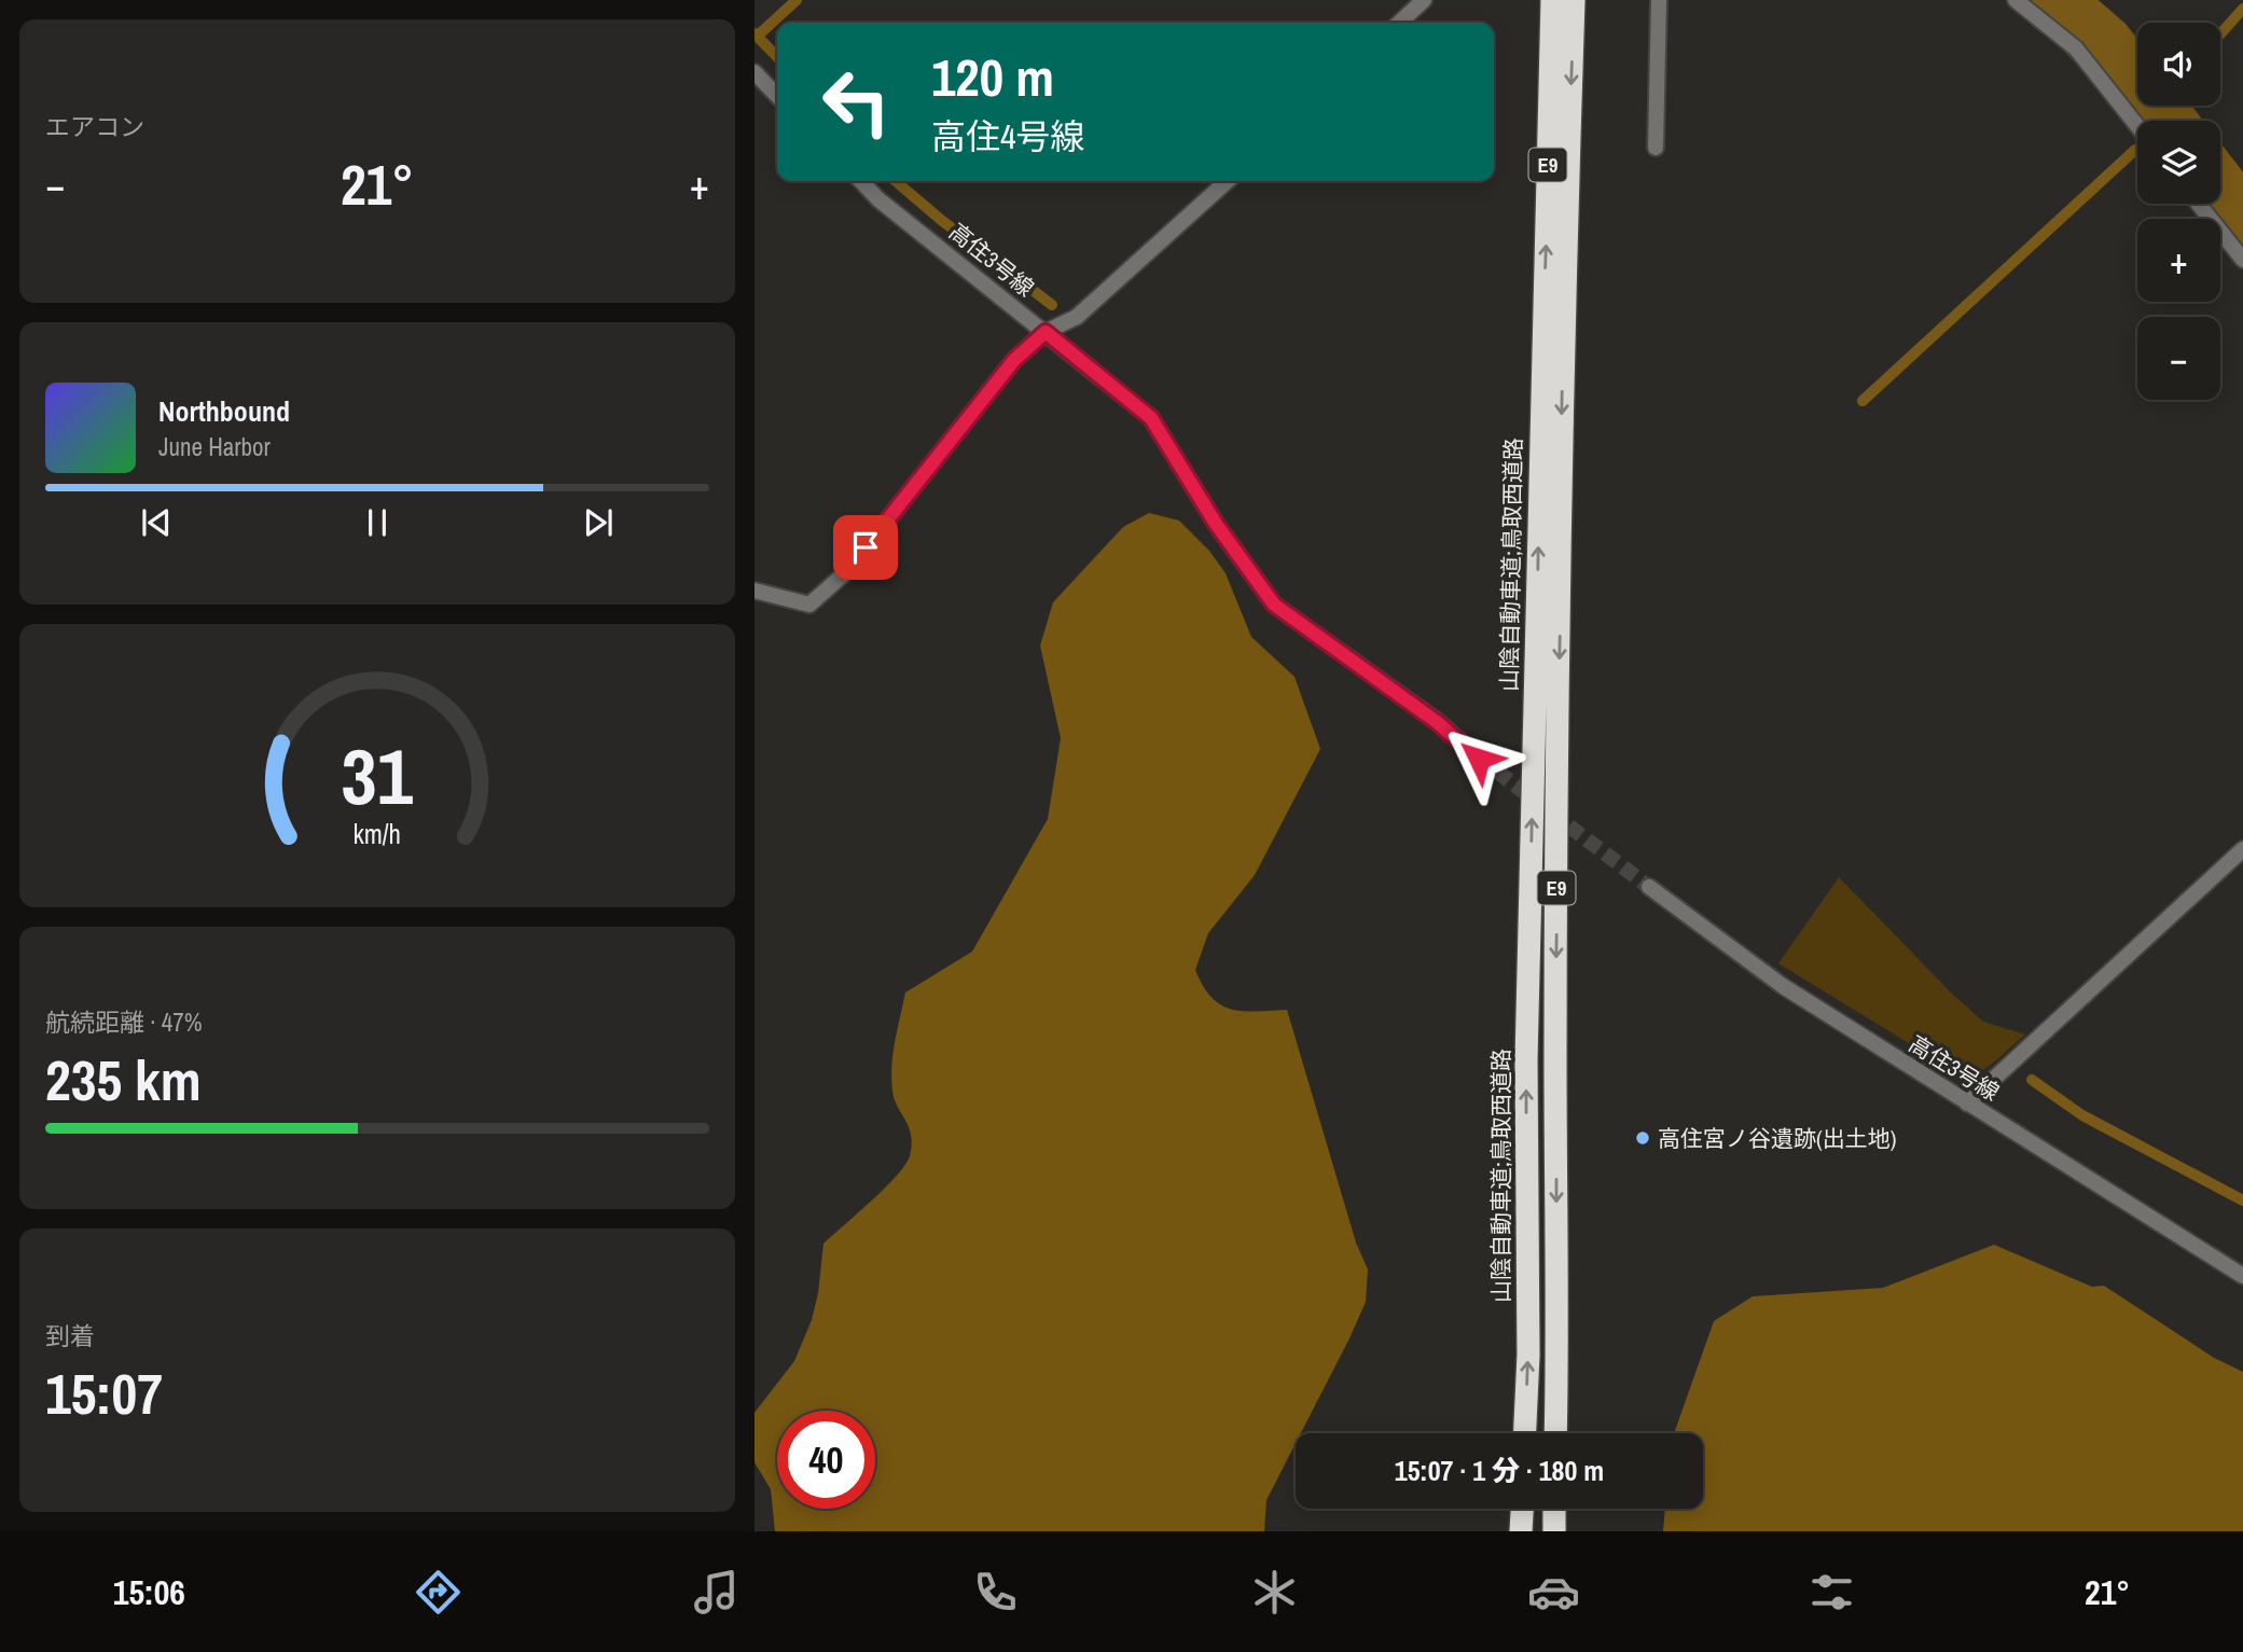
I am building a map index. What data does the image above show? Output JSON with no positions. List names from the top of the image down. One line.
{"streets":{"highway":["E9","山陰自動車道;鳥取西道路"],"street":["高住3号線"]},"places":["高住宮ノ谷遺跡(出土地)"],"page":{"tile":["エアコン",["航続距離 · 47%","235 km"],["到着","15:07"]],"map_buttons":["+","−"],"turn":["120 m","高住4号線"],"heat":["−","21°","+"],"song":["Northbound","June Harbor"],"limit":"40","trip":"15:07 · 1 分 · 180 m","tabs":["15:06","21°"],"gauge":["31","km/h"]}}
